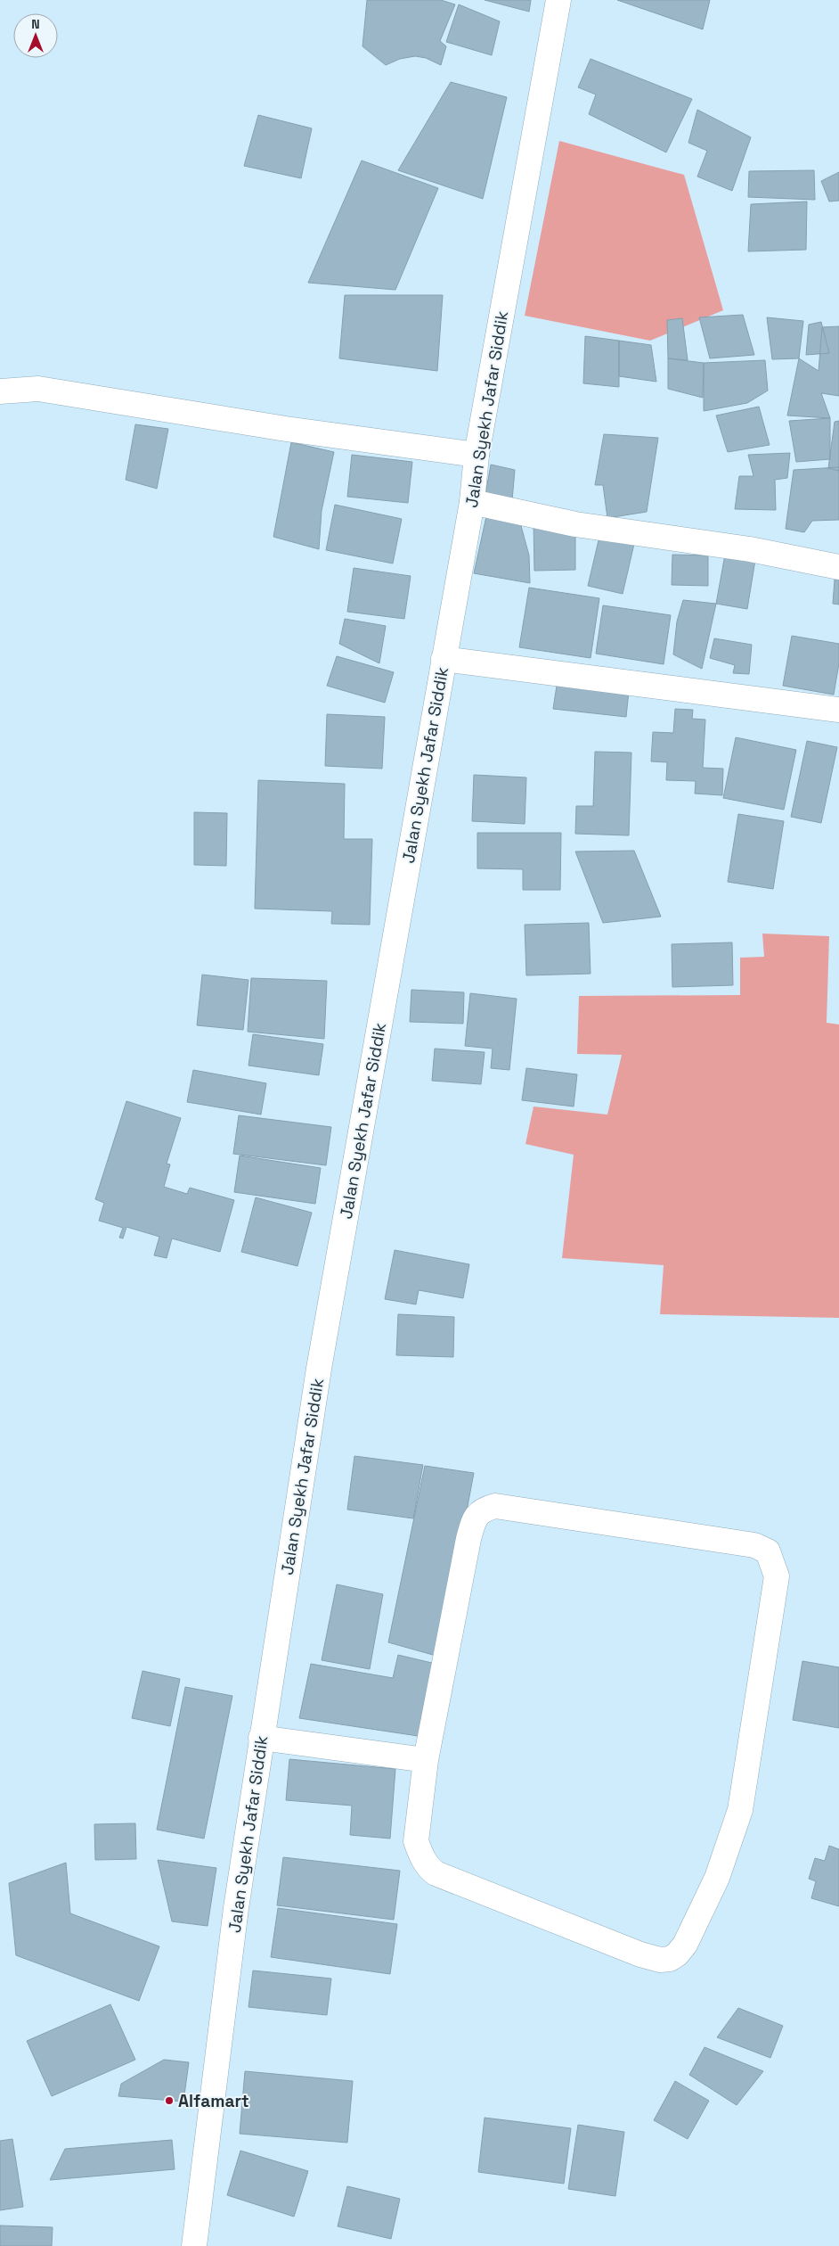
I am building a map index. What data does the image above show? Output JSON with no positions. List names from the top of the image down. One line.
{"streets":{"street":["Jalan Syekh Jafar Siddik"]},"places":["Alfamart"],"north":"top"}
